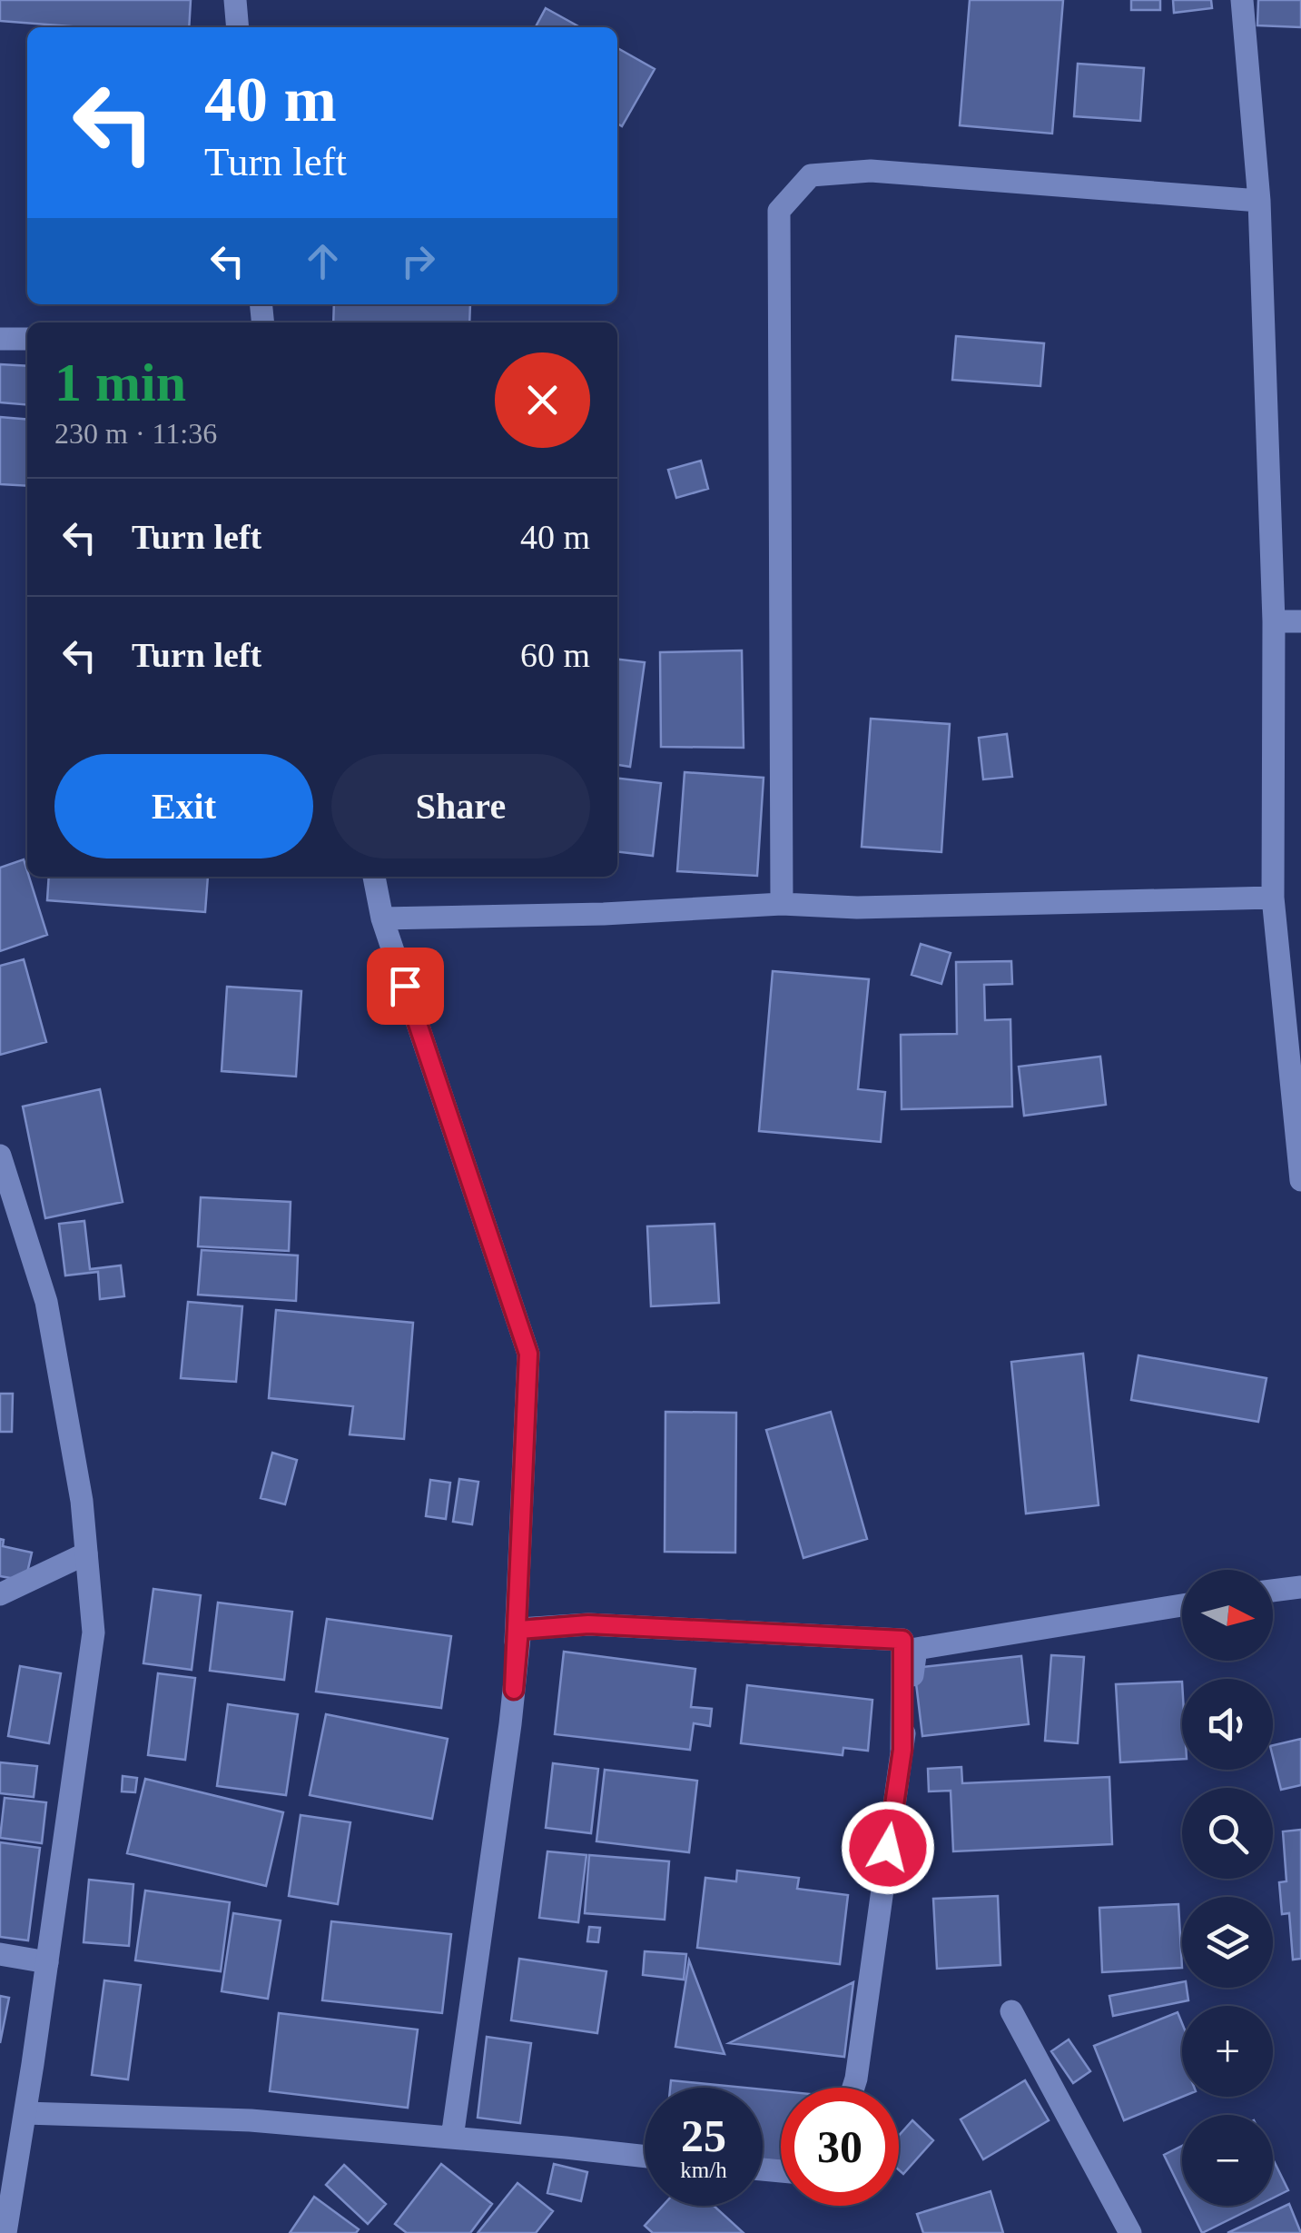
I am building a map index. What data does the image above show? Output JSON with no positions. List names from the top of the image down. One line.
{"north":"right","page":{"turn":["40 m","Turn left"],"heading":["1 min","230 m · 11:36"],"list":[{"name":"Turn left","value":"40 m"},{"name":"Turn left","value":"60 m"}],"buttons":["Exit","Share"],"map_buttons":["+","−"],"speed":"25 km/h","limit":"30"}}
